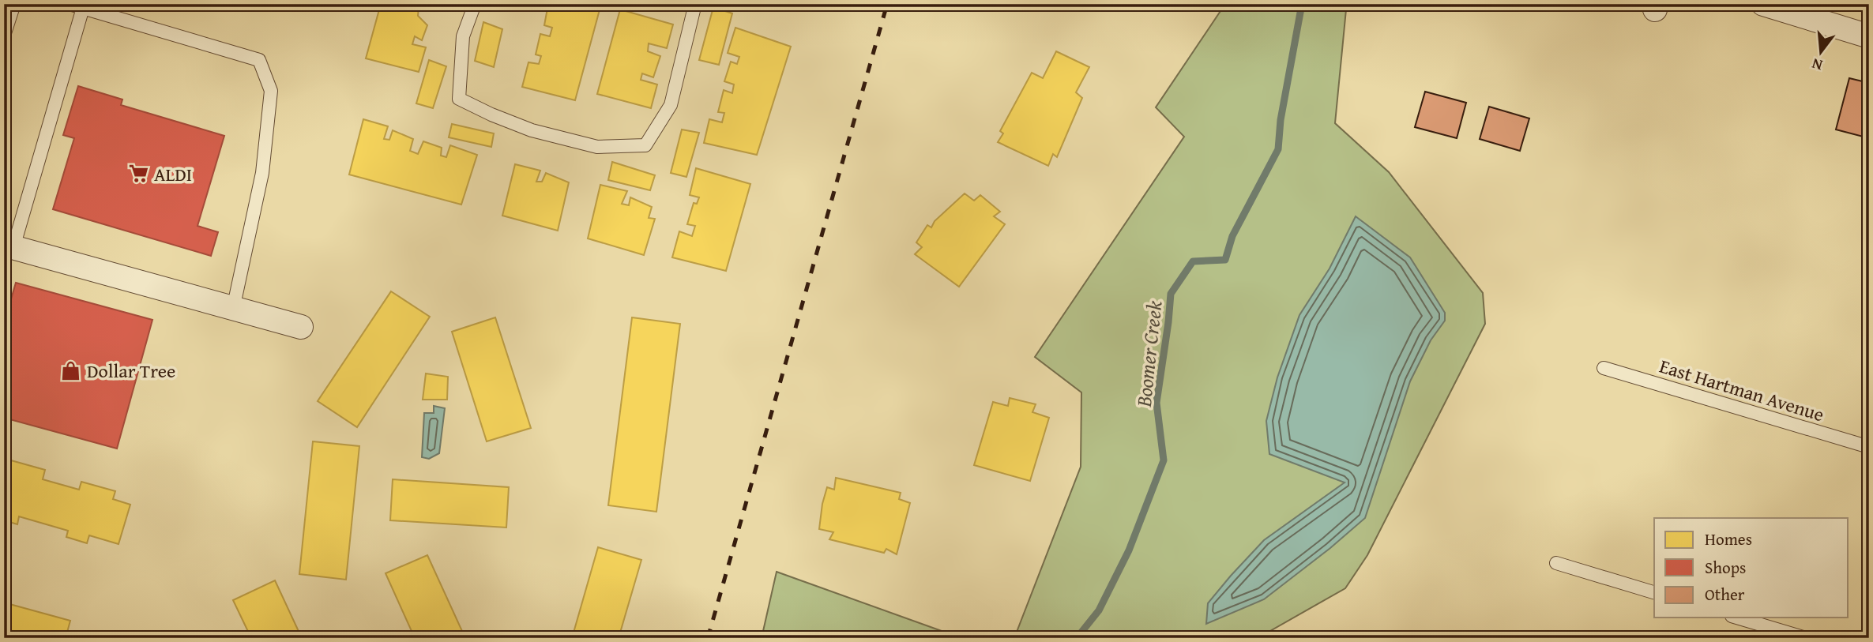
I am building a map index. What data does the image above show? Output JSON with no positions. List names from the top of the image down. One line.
{"streets":{"lane":["East Hartman Avenue"]},"water":["Boomer Creek"],"places":{"supermarket":["ALDI"],"shop":["Dollar Tree"]},"legend":["Homes","Shops","Other"],"north":"bottom"}
